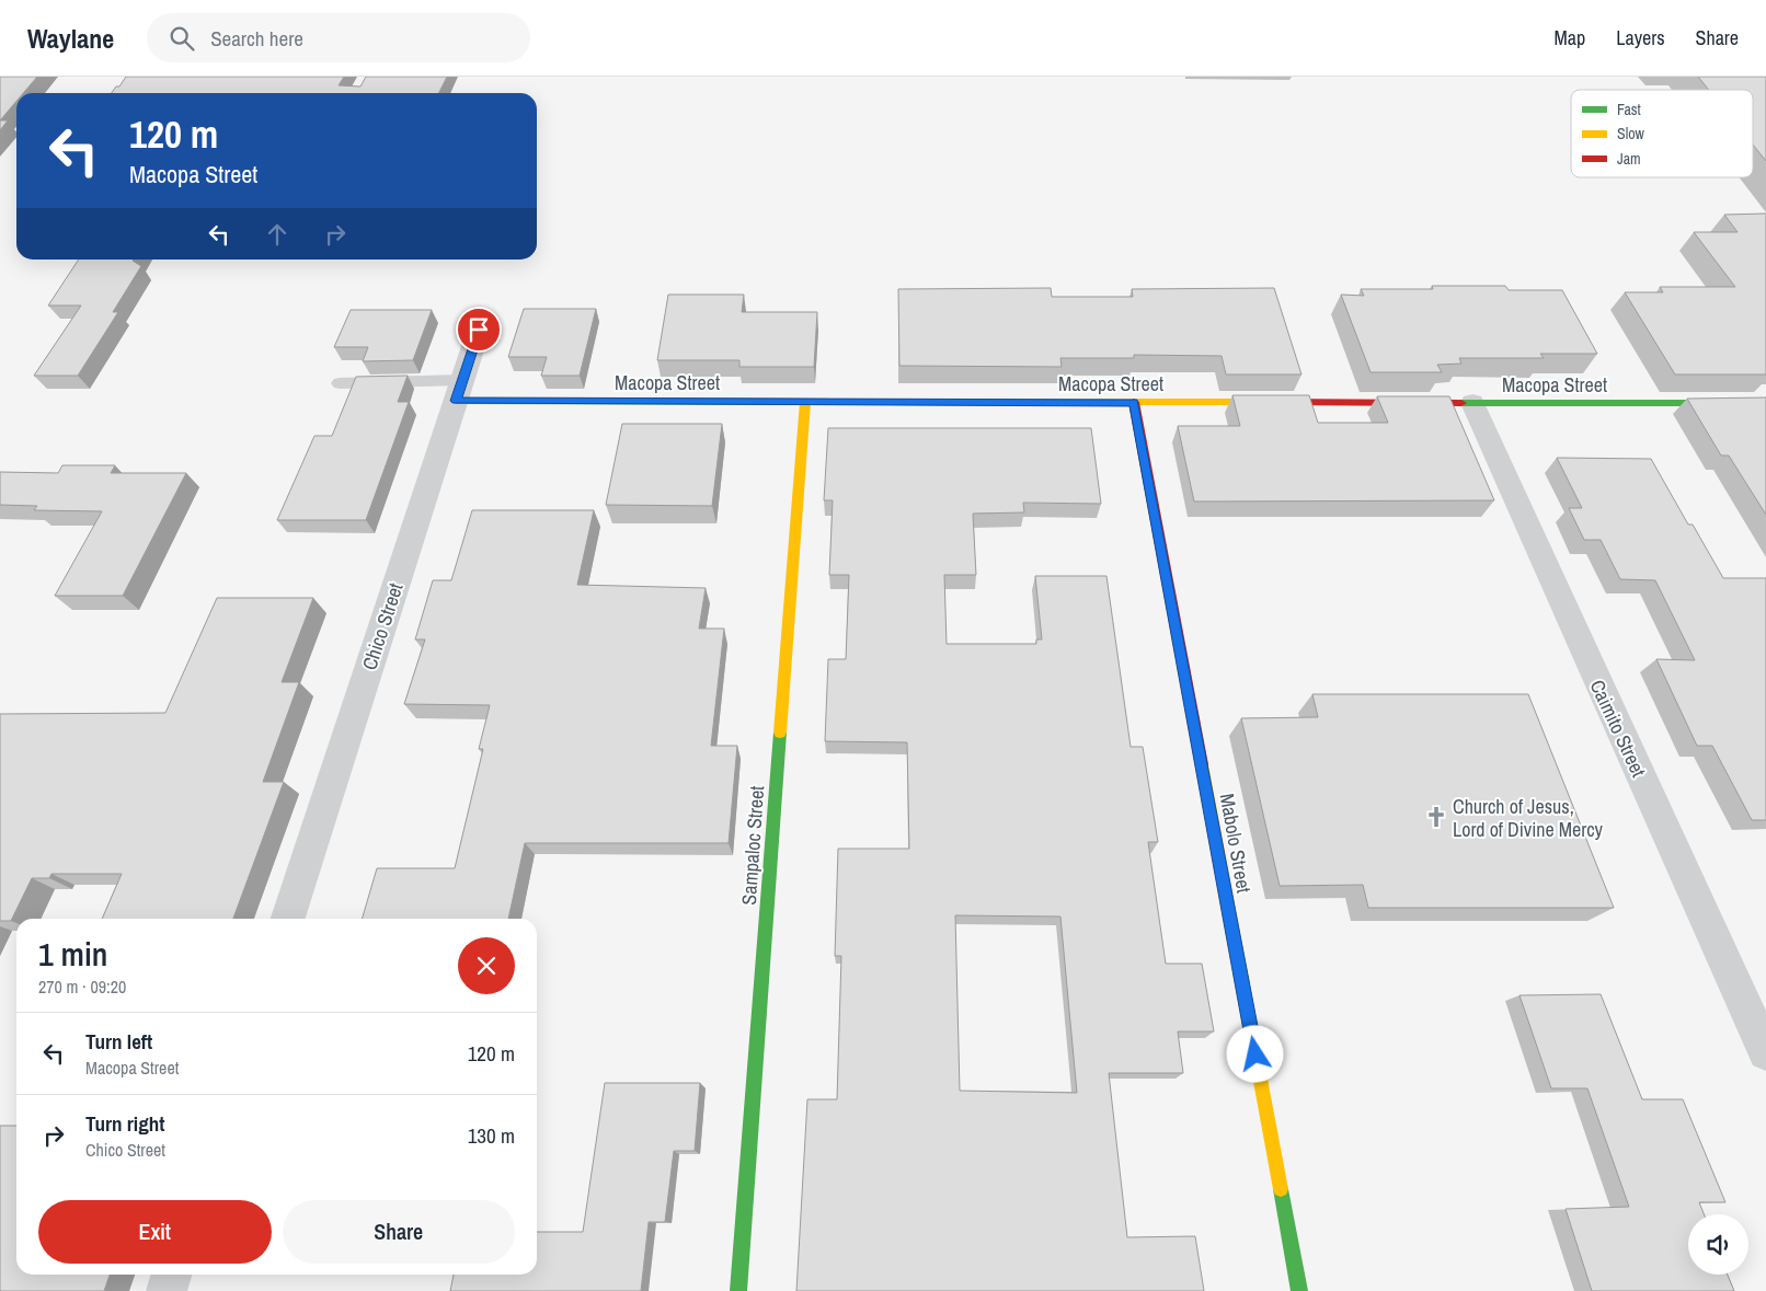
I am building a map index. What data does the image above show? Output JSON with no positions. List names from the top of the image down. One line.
{"streets":{"street":["Macopa Street","Chico Street","Caimito Street","Mabolo Street","Sampaloc Street"]},"crossings":[["Macopa Street","Chico Street"],["Macopa Street","Caimito Street"],["Macopa Street","Mabolo Street"],["Macopa Street","Sampaloc Street"]],"places":{"church":["Church of Jesus, Lord of Divine Mercy"]},"legend":["Fast","Slow","Jam"],"page":{"header":"Waylane","search":"Search here","nav":["Map","Layers","Share"],"turn":["120 m","Macopa Street"],"heading":["1 min","270 m · 09:20"],"list":[{"name":"Turn left","note":"Macopa Street","value":"120 m"},{"name":"Turn right","note":"Chico Street","value":"130 m"}],"buttons":["Exit","Share"]}}
